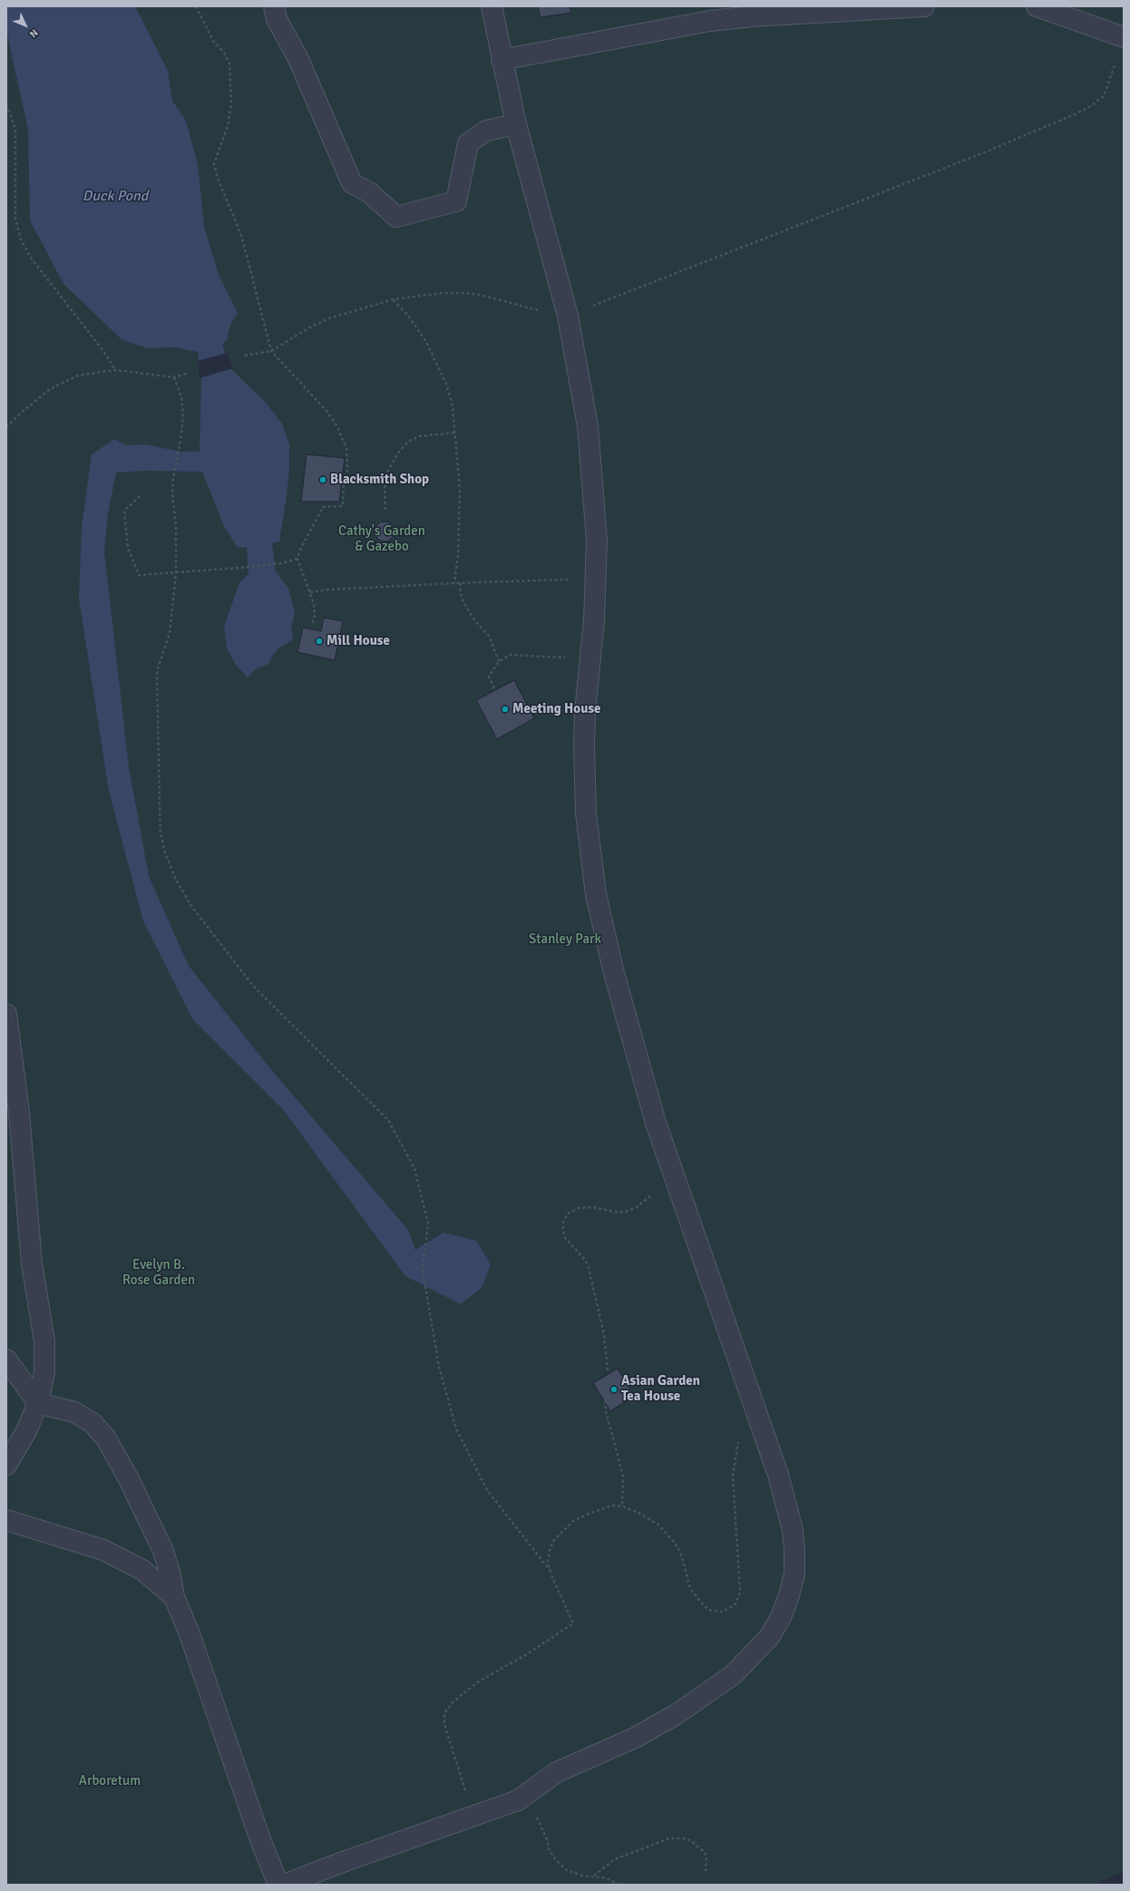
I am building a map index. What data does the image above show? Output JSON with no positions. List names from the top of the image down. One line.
{"water":["Duck Pond"],"parks":["Cathy's Garden & Gazebo","Stanley Park","Evelyn B. Rose Garden","Arboretum"],"places":["Blacksmith Shop","Mill House","Meeting House","Asian Garden Tea House"],"north":"bottom right"}
